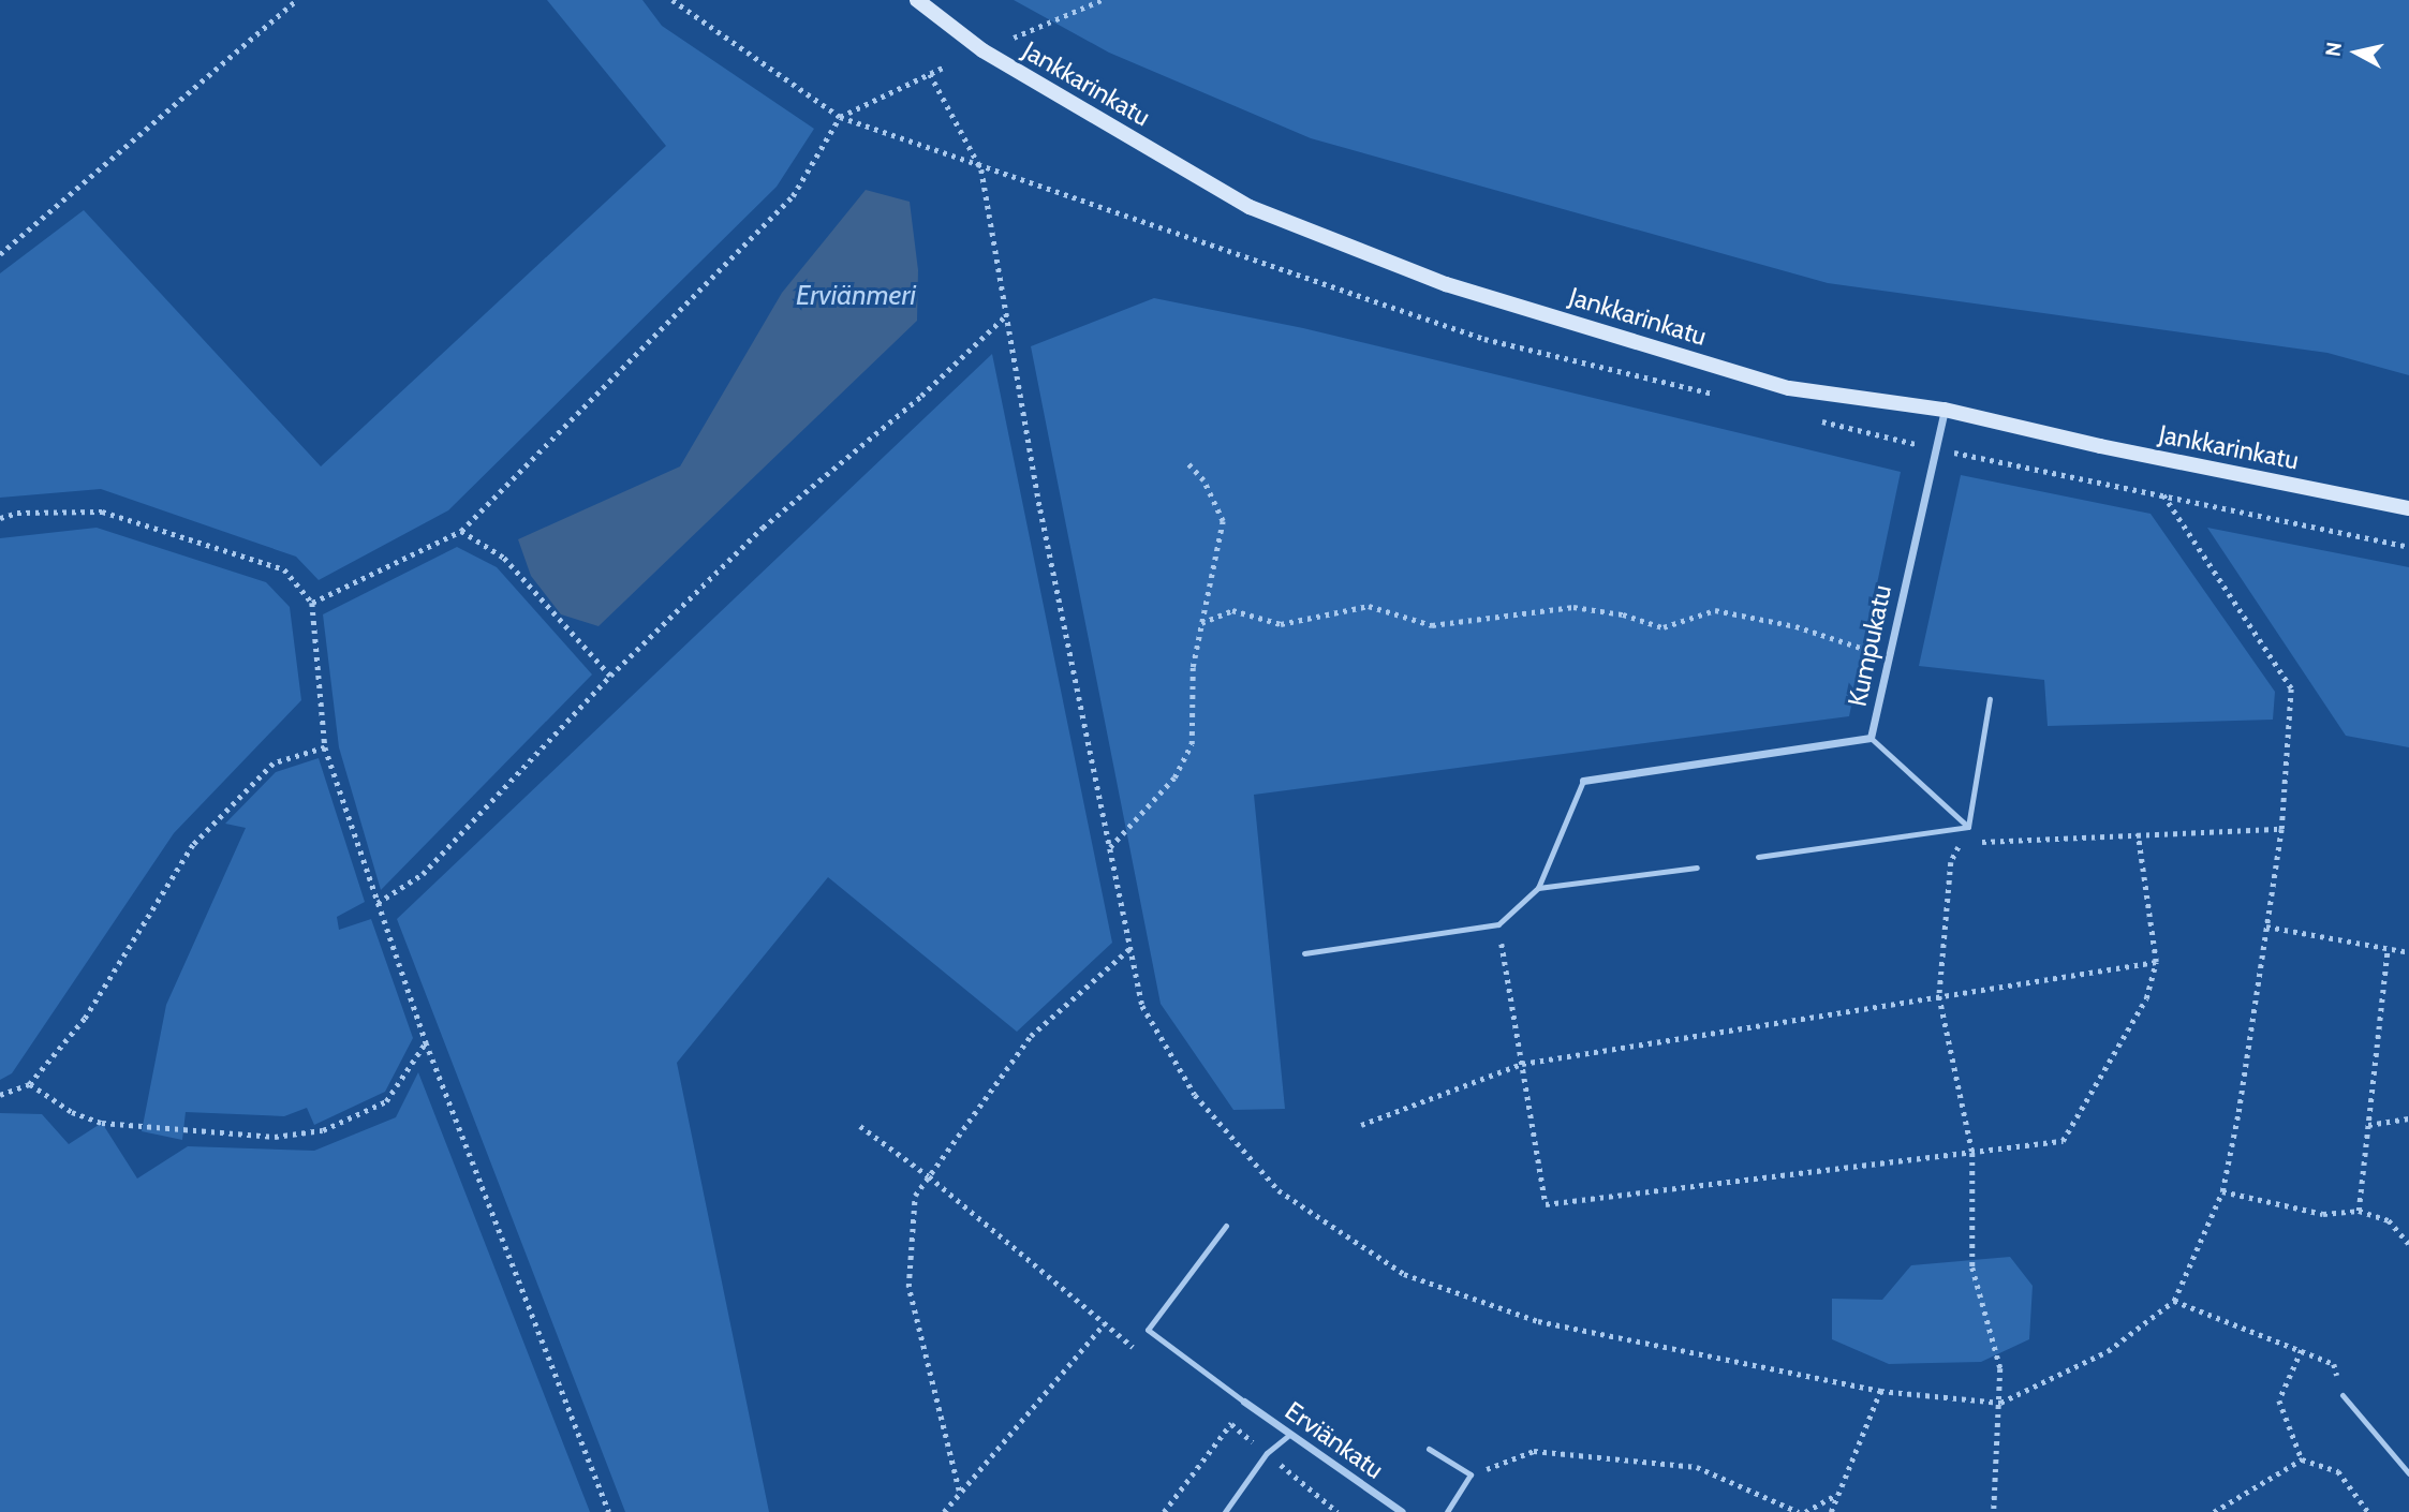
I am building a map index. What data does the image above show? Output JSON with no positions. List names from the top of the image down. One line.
{"streets":{"street":["Jankkarinkatu","Kumpukatu","Erviänkatu"]},"crossings":[["Jankkarinkatu","Kumpukatu"]],"water":["Erviänmeri"],"north":"left"}
